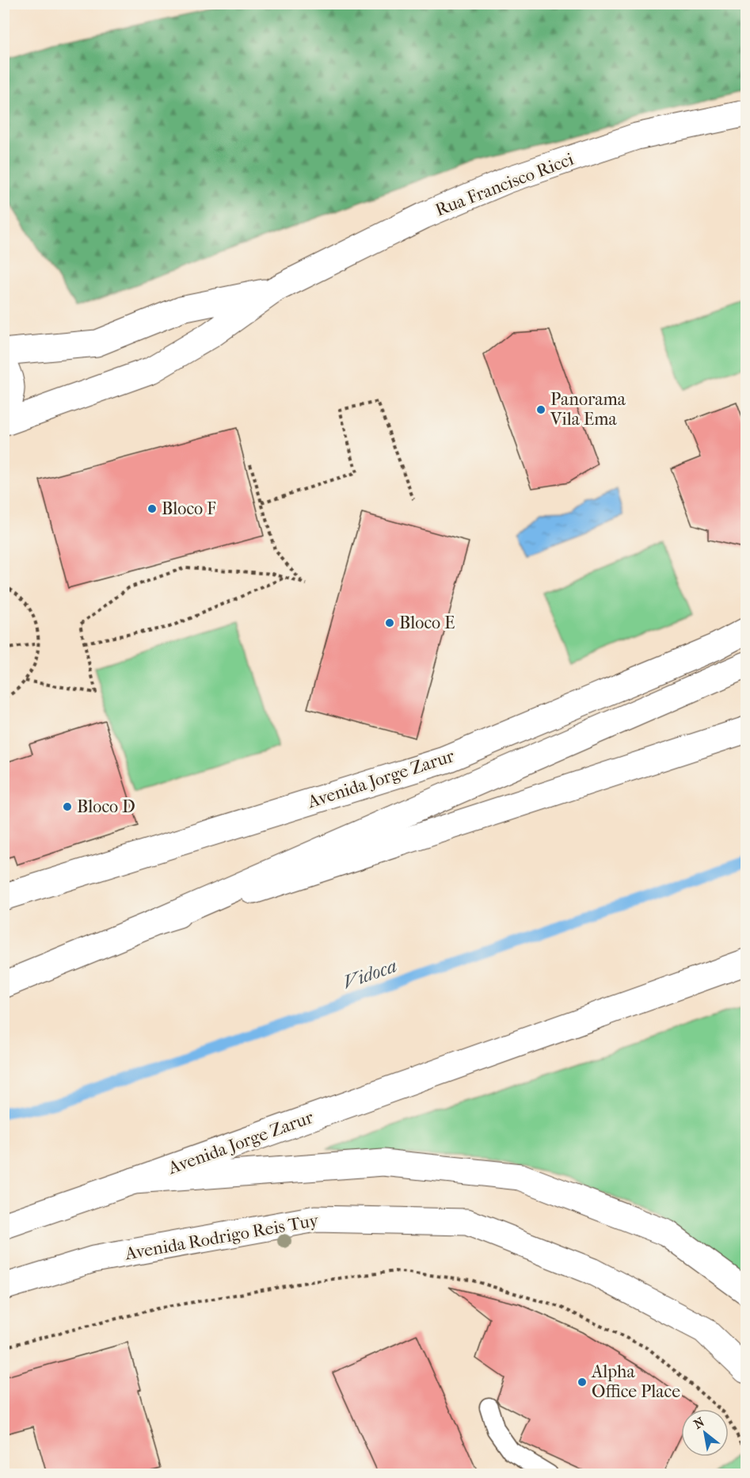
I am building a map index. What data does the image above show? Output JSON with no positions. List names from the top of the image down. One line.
{"streets":{"main road":["Rua Francisco Ricci","Avenida Jorge Zarur","Avenida Rodrigo Reis Tuy"]},"water":["Vidoca"],"places":["Panorama Vila Ema","Bloco F","Bloco E","Bloco D","Alpha Office Place"],"north":"top left"}
